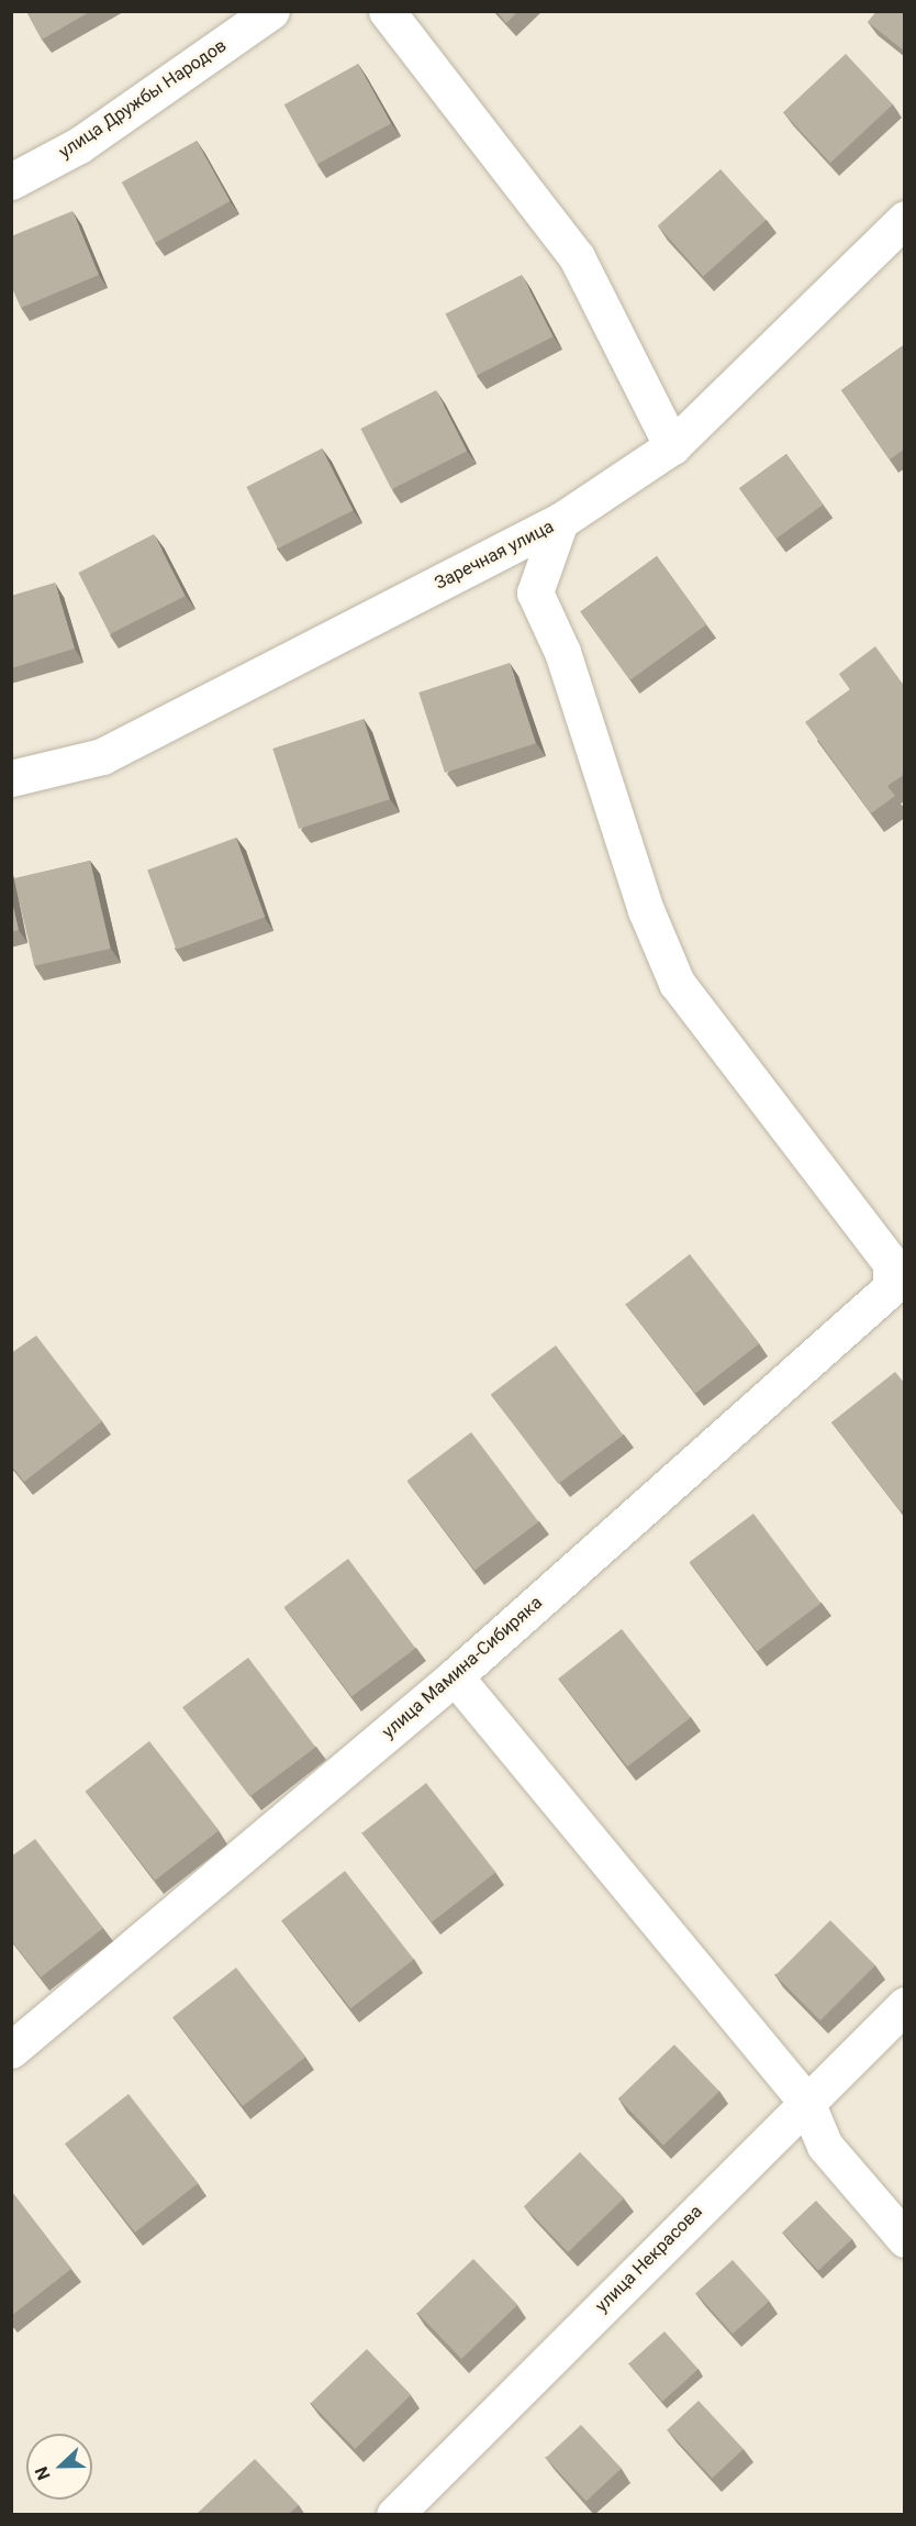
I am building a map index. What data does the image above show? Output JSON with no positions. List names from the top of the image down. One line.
{"streets":{"street":["улица Дружбы Народов","Заречная улица","улица Мамина-Сибиряка","улица Некрасова"]},"north":"left"}
